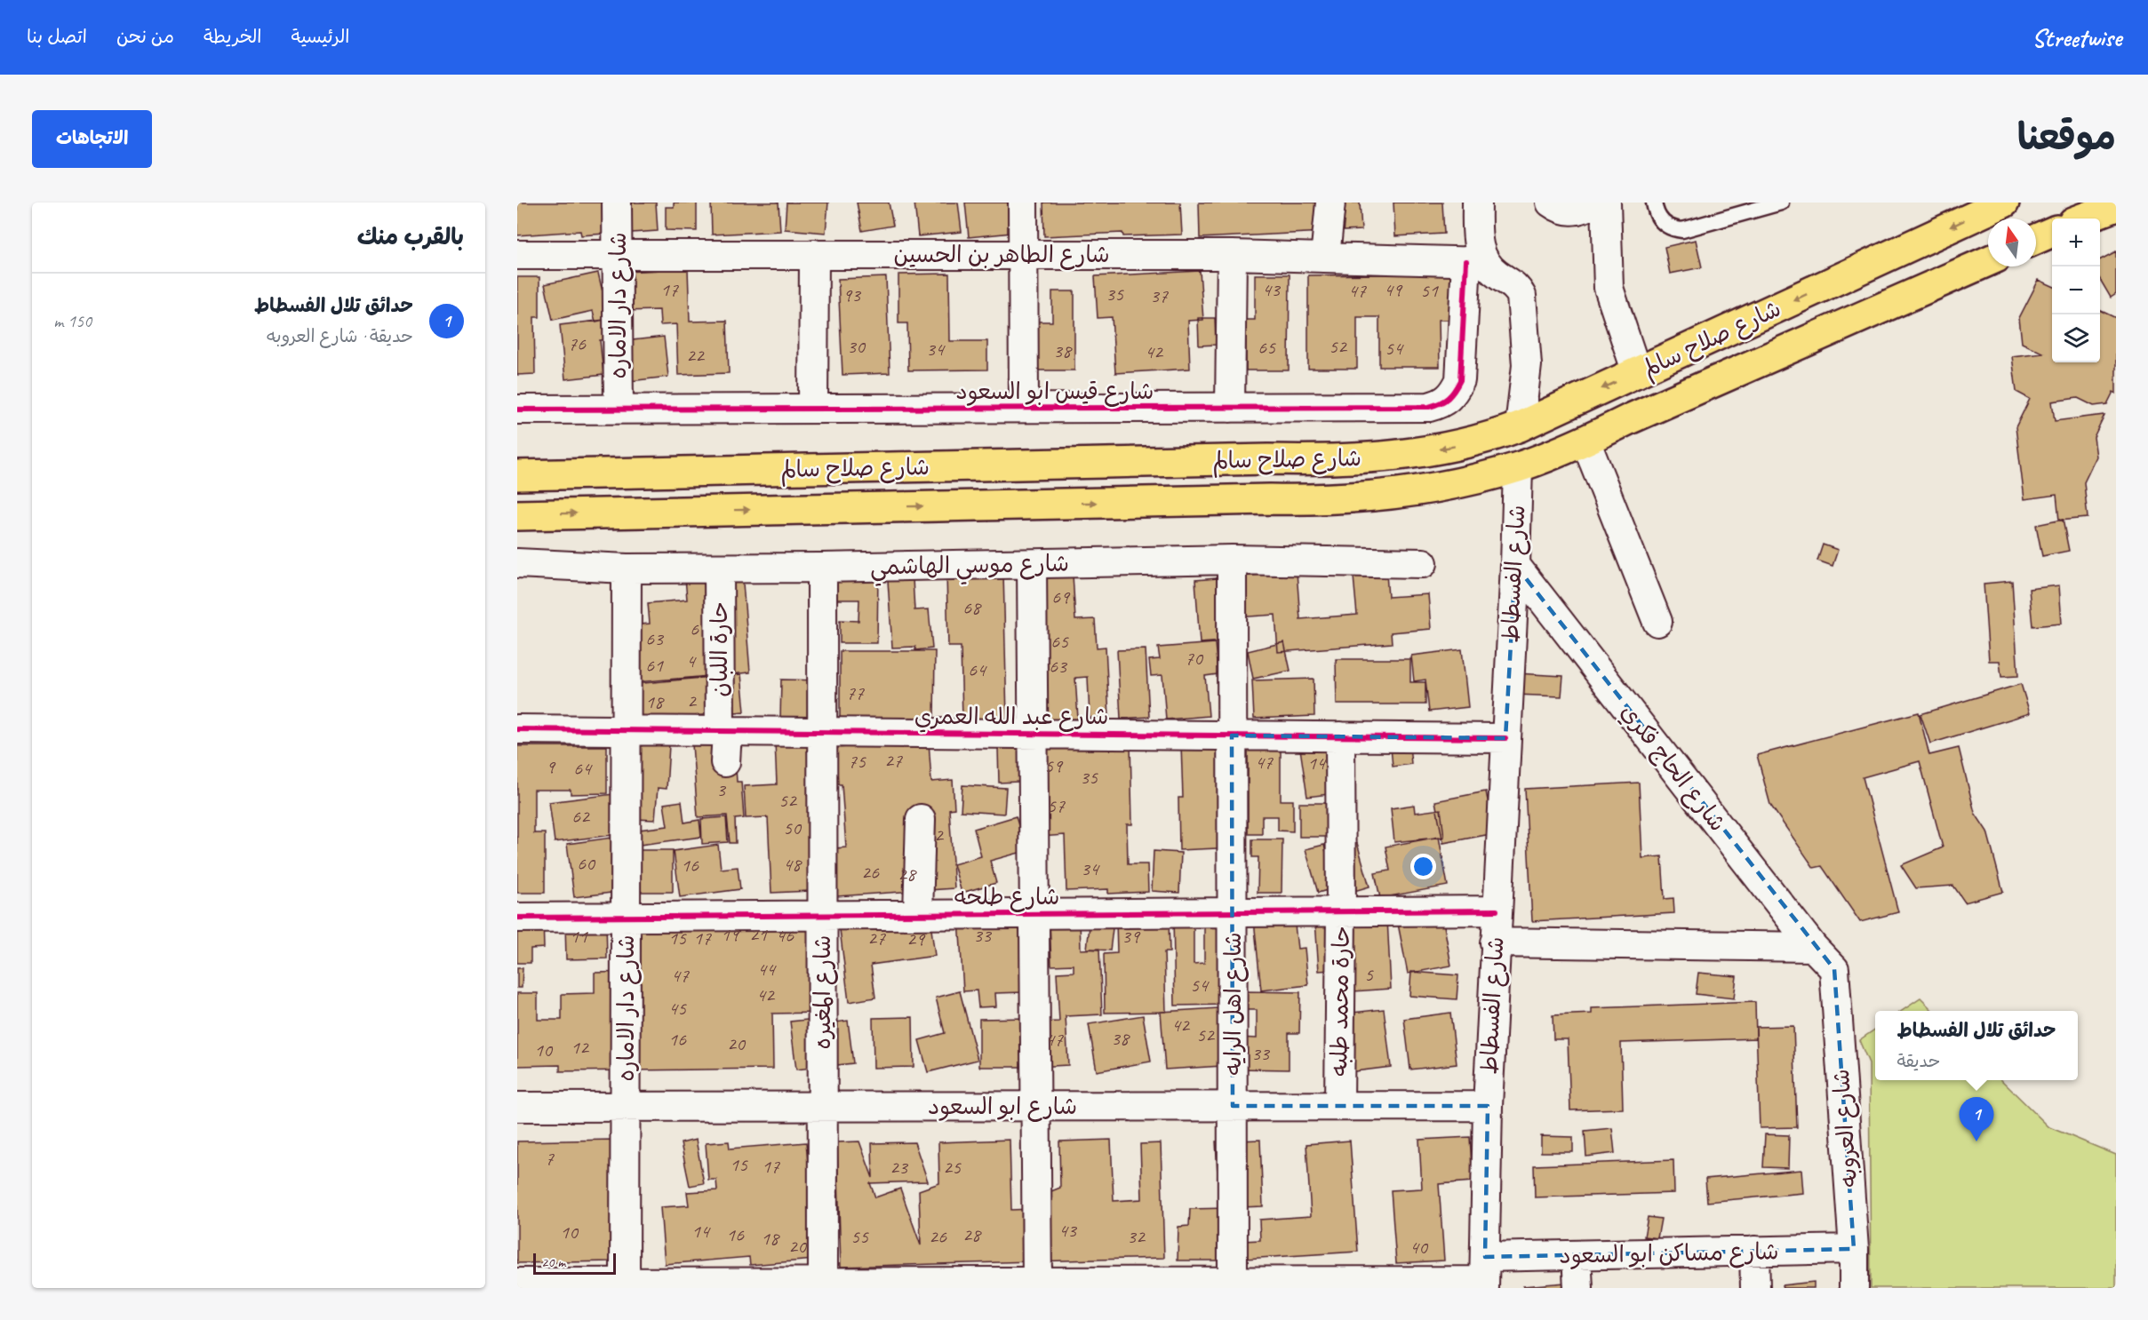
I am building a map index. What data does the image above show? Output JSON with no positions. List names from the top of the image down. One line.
{"streets":{"highway":["شارع صلاح سالم"],"street":["شارع الطاهر بن الحسين","شارع دار الاماره","شارع قيس ابو السعود","شارع موسي الهاشمي","شارع الفسطاط","حارة اللبان","شارع عبد الله العمري","شارع الحاج فكري","شارع طلحه","شارع المغيره","حارة محمد طلبه","شارع اهل الرايه","شارع ابو السعود","شارع العروبه","شارع مساكن ابو السعود"]},"crossings":[["شارع الطاهر بن الحسين","شارع دار الاماره"],["شارع الطاهر بن الحسين","شارع قيس ابو السعود"],["شارع دار الاماره","شارع قيس ابو السعود"],["شارع دار الاماره","شارع موسي الهاشمي"],["شارع دار الاماره","شارع عبد الله العمري"],["شارع دار الاماره","شارع طلحه"],["شارع دار الاماره","شارع ابو السعود"],["شارع دار الاماره","شارع مساكن ابو السعود"],["شارع صلاح سالم","شارع الفسطاط"],["شارع موسي الهاشمي","حارة اللبان"],["شارع موسي الهاشمي","شارع المغيره"],["شارع موسي الهاشمي","شارع اهل الرايه"],["شارع الفسطاط","شارع عبد الله العمري"],["شارع الفسطاط","شارع الحاج فكري"],["شارع الفسطاط","شارع طلحه"],["شارع الفسطاط","شارع ابو السعود"],["شارع الفسطاط","شارع مساكن ابو السعود"],["حارة اللبان","شارع عبد الله العمري"],["شارع عبد الله العمري","شارع المغيره"],["شارع عبد الله العمري","حارة محمد طلبه"],["شارع عبد الله العمري","شارع اهل الرايه"],["شارع الحاج فكري","شارع العروبه"],["شارع طلحه","شارع المغيره"],["شارع طلحه","حارة محمد طلبه"],["شارع طلحه","شارع اهل الرايه"],["شارع المغيره","شارع ابو السعود"],["شارع المغيره","شارع مساكن ابو السعود"],["حارة محمد طلبه","شارع ابو السعود"],["شارع اهل الرايه","شارع ابو السعود"],["شارع اهل الرايه","شارع مساكن ابو السعود"],["شارع العروبه","شارع مساكن ابو السعود"]],"house_numbers":["17","43","49","47","51","35","93","37","76","30","52","65","54","34","38","42","22","69","68","6","63","65","70","4","61","63","64","77","2","18","27","75","47","14","59","9","64","35","3","52","57","62","50","2","60","48","16","34","26","28","19","21","46","33","11","39","15","17","27","29","44","5","47","54","42","45","42","52","38","16","47","20","12","10","33","7","15","17","23","25","43","14","10","16","28","55","26","32","18","20","40"],"scale_bar":"20 m","north":"top","page":{"header":"Streetwise","nav":["الرئيسية","الخريطة","من نحن","اتصل بنا"],"title":"موقعنا","buttons":"الاتجاهات","heading":"بالقرب منك","map_buttons":["+","−"],"list":[{"mark":"1","name":"حدائق تلال الفسطاط","note":"حديقة · شارع العروبه","value":"150 m"}],"popup":["حدائق تلال الفسطاط","حديقة"],"pins":"1","scale":"20 m"}}
